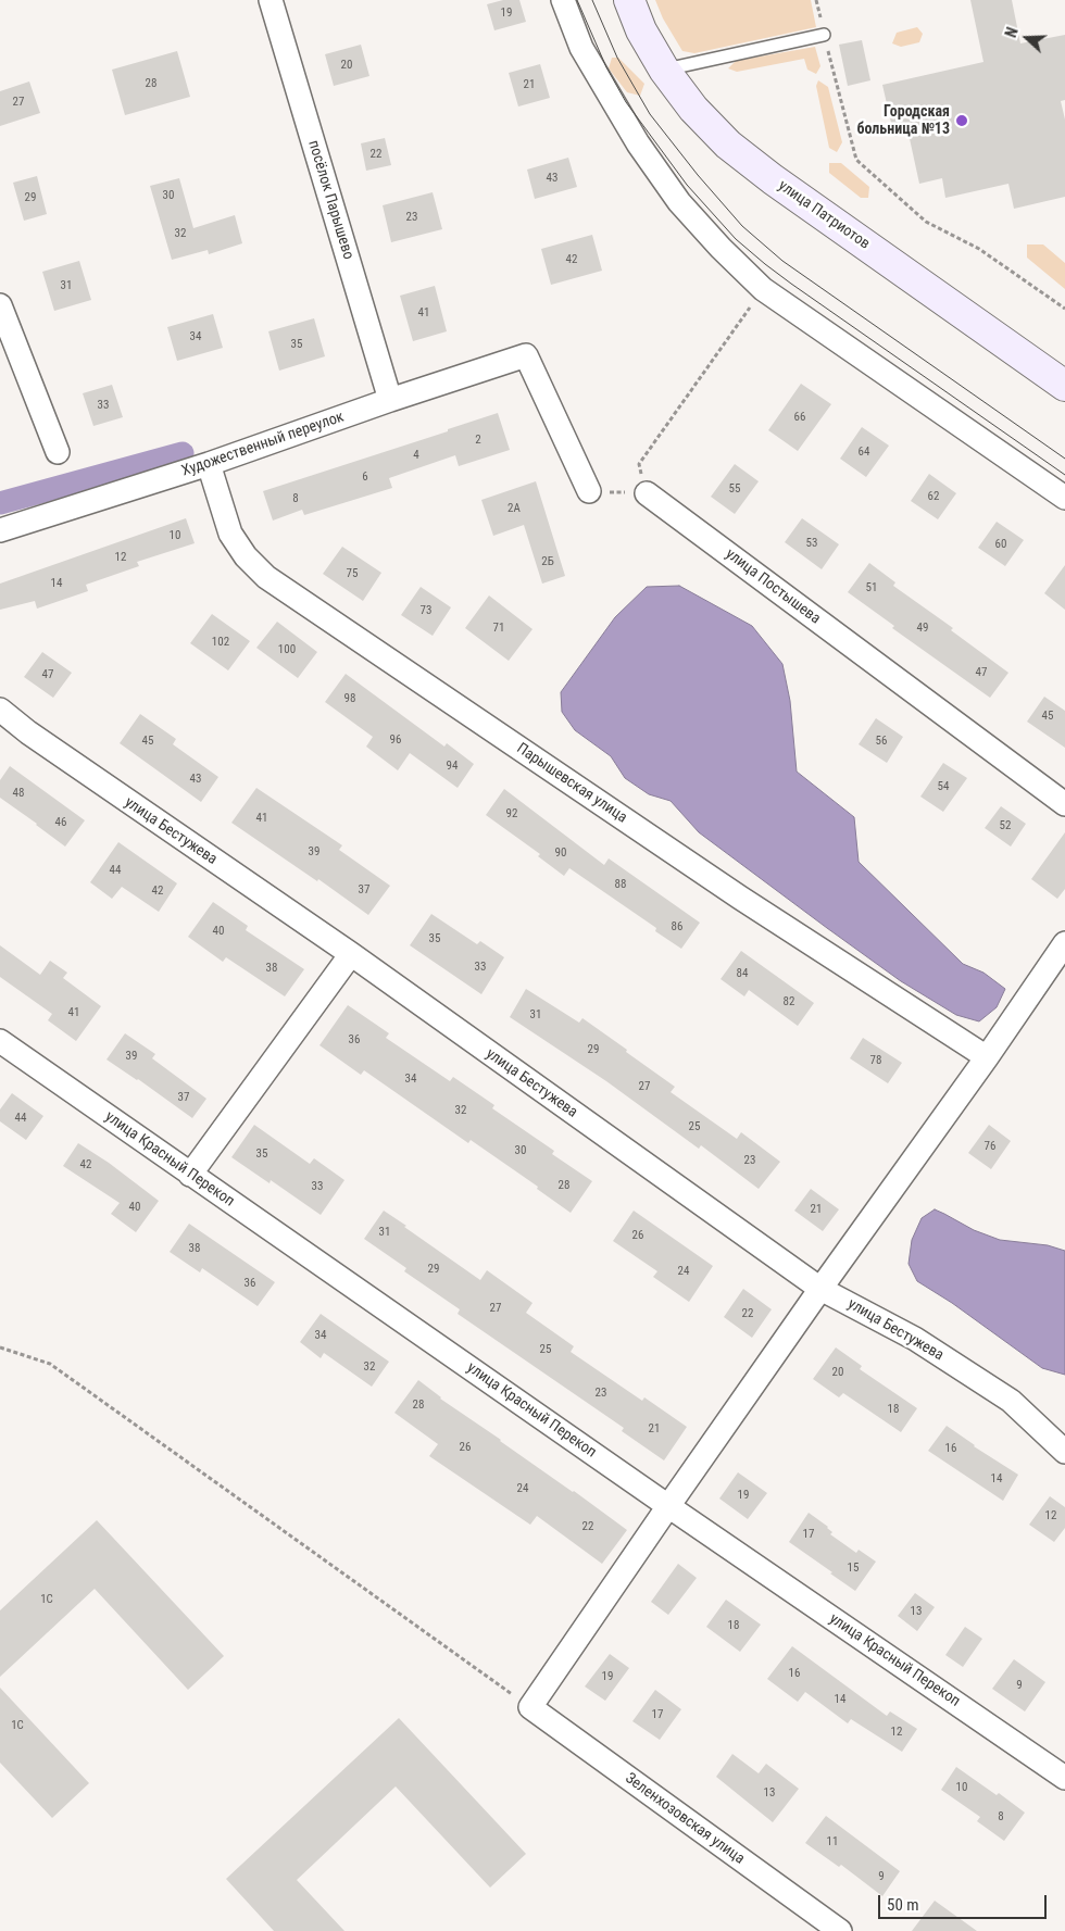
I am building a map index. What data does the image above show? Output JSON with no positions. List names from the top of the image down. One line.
{"streets":{"main road":["улица Патриотов"],"street":["посёлок Парышево","Художественный переулок","улица Постышева","Парышевская улица","улица Бестужева","улица Красный Перекоп","Зеленхозовская улица"]},"crossings":[["посёлок Парышево","Художественный переулок"],["Художественный переулок","Парышевская улица"]],"places":["Городская больница №13"],"house_numbers":["19","20","28","21","27","22","43","30","29","23","32","42","31","41","34","35","33","66","2","64","4","6","55","62","8","2А","10","53","60","12","2Б","75","14","51","73","71","49","102","100","47","47","98","45","96","45","56","94","43","54","48","92","41","46","52","39","90","44","88","37","42","86","40","35","33","38","84","82","41","31","36","29","39","78","34","27","37","32","44","25","76","30","35","23","42","28","33","40","21","31","26","38","29","24","36","27","22","34","25","32","20","23","28","18","21","26","16","14","24","19","12","22","17","15","1С","13","18","16","19","9","14","17","1С","12","10","13","8","11","9"],"scale_bar":"50 m","north":"left"}
